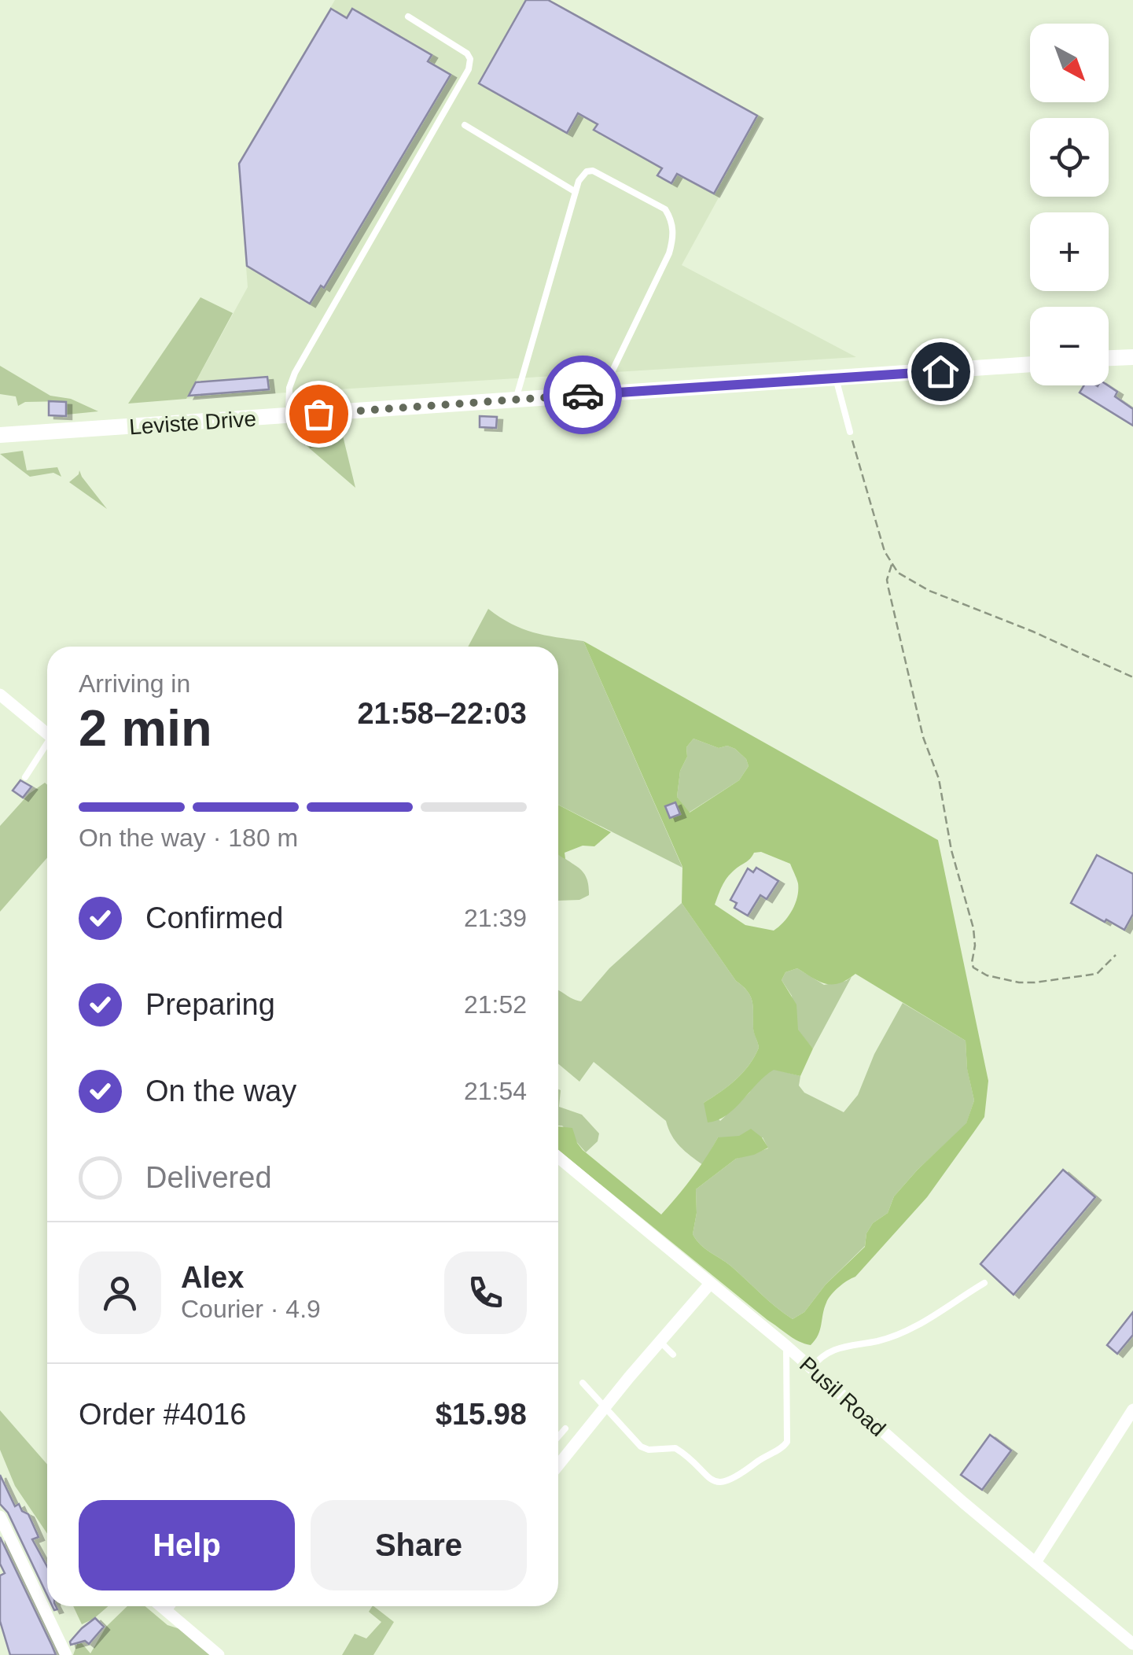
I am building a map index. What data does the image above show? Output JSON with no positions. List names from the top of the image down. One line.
{"streets":{"main road":["Leviste Drive"],"street":["Pusil Road"]},"north":"bottom right","page":{"map_buttons":["+","−"],"heading":["2 min","Arriving in","21:58–22:03"],"panel":["Alex","Courier · 4.9","Order #4016","$15.98"],"bar":"On the way · 180 m","list":[["Confirmed","21:39"],["Preparing","21:52"],["On the way","21:54"],"Delivered"],"buttons":["Help","Share"]}}
